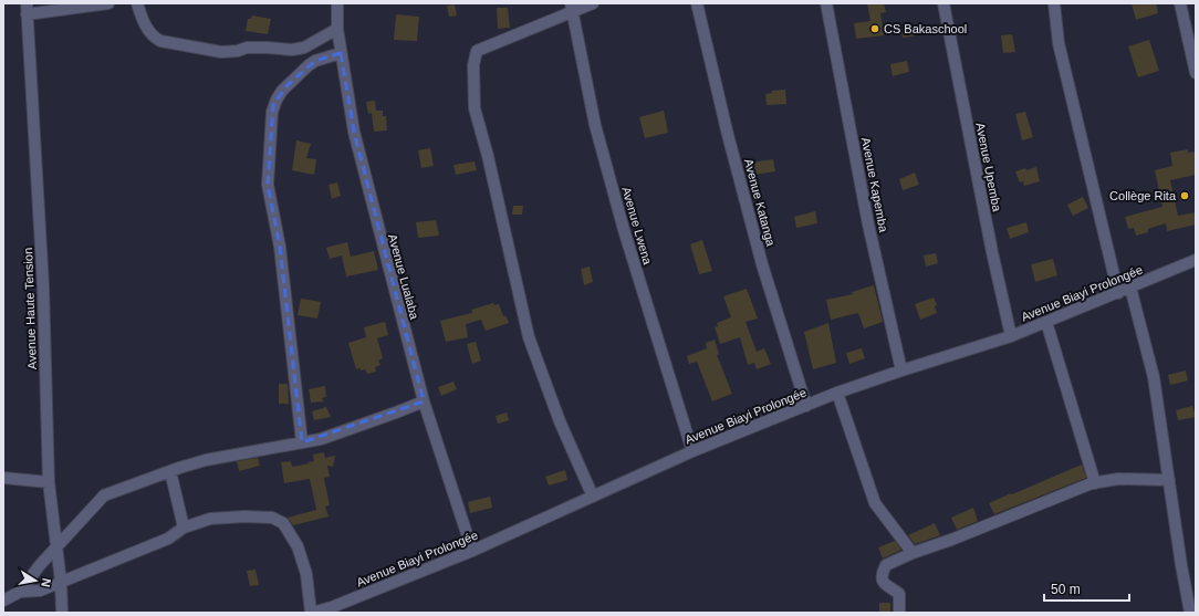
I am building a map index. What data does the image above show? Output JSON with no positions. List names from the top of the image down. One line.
{"streets":{"street":["Avenue Upemba","Avenue Kapemba","Avenue Katanga","Avenue Lwena","Avenue Lualaba","Avenue Biayi Prolongée","Avenue Haute Tension"]},"crossings":[["Avenue Upemba","Avenue Biayi Prolongée"],["Avenue Kapemba","Avenue Biayi Prolongée"],["Avenue Katanga","Avenue Biayi Prolongée"],["Avenue Lwena","Avenue Biayi Prolongée"],["Avenue Lualaba","Avenue Biayi Prolongée"]],"places":["CS Bakaschool","Collège Rita"],"scale_bar":"50 m","north":"right"}
